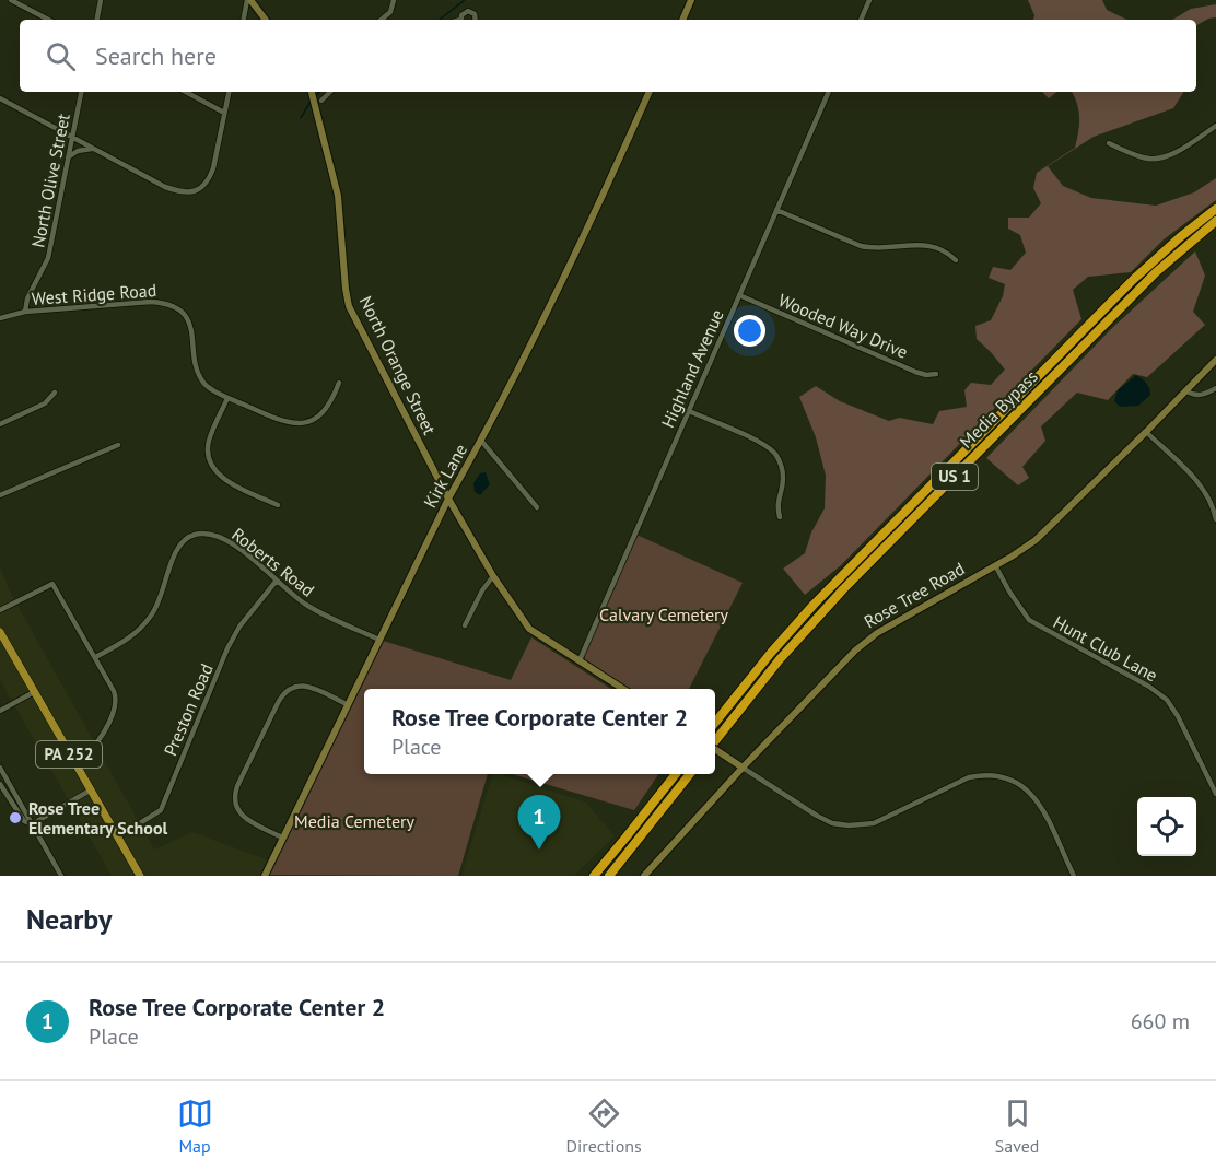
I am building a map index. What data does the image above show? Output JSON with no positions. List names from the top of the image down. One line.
{"streets":{"highway":["Media Bypass","US 1"],"main road":["PA 252"],"street":["North Olive Street","West Ridge Road","Wooded Way Drive","North Orange Street","Highland Avenue","Kirk Lane","Roberts Road","Rose Tree Road","Hunt Club Lane","Preston Road"]},"crossings":[["North Olive Street","West Ridge Road"],["Wooded Way Drive","Highland Avenue"],["North Orange Street","Highland Avenue"],["North Orange Street","Kirk Lane"],["Kirk Lane","Roberts Road"],["Roberts Road","Preston Road"],["Rose Tree Road","Hunt Club Lane"],["Preston Road","PA 252"]],"parks":["Calvary Cemetery","Media Cemetery"],"places":["Rose Tree Elementary School"],"page":{"search":"Search here","popup":["Rose Tree Corporate Center 2","Place"],"pins":"1","heading":"Nearby","list":[{"mark":"1","name":"Rose Tree Corporate Center 2","note":"Place","value":"660 m"}],"nav":["Map","Directions","Saved"]}}
